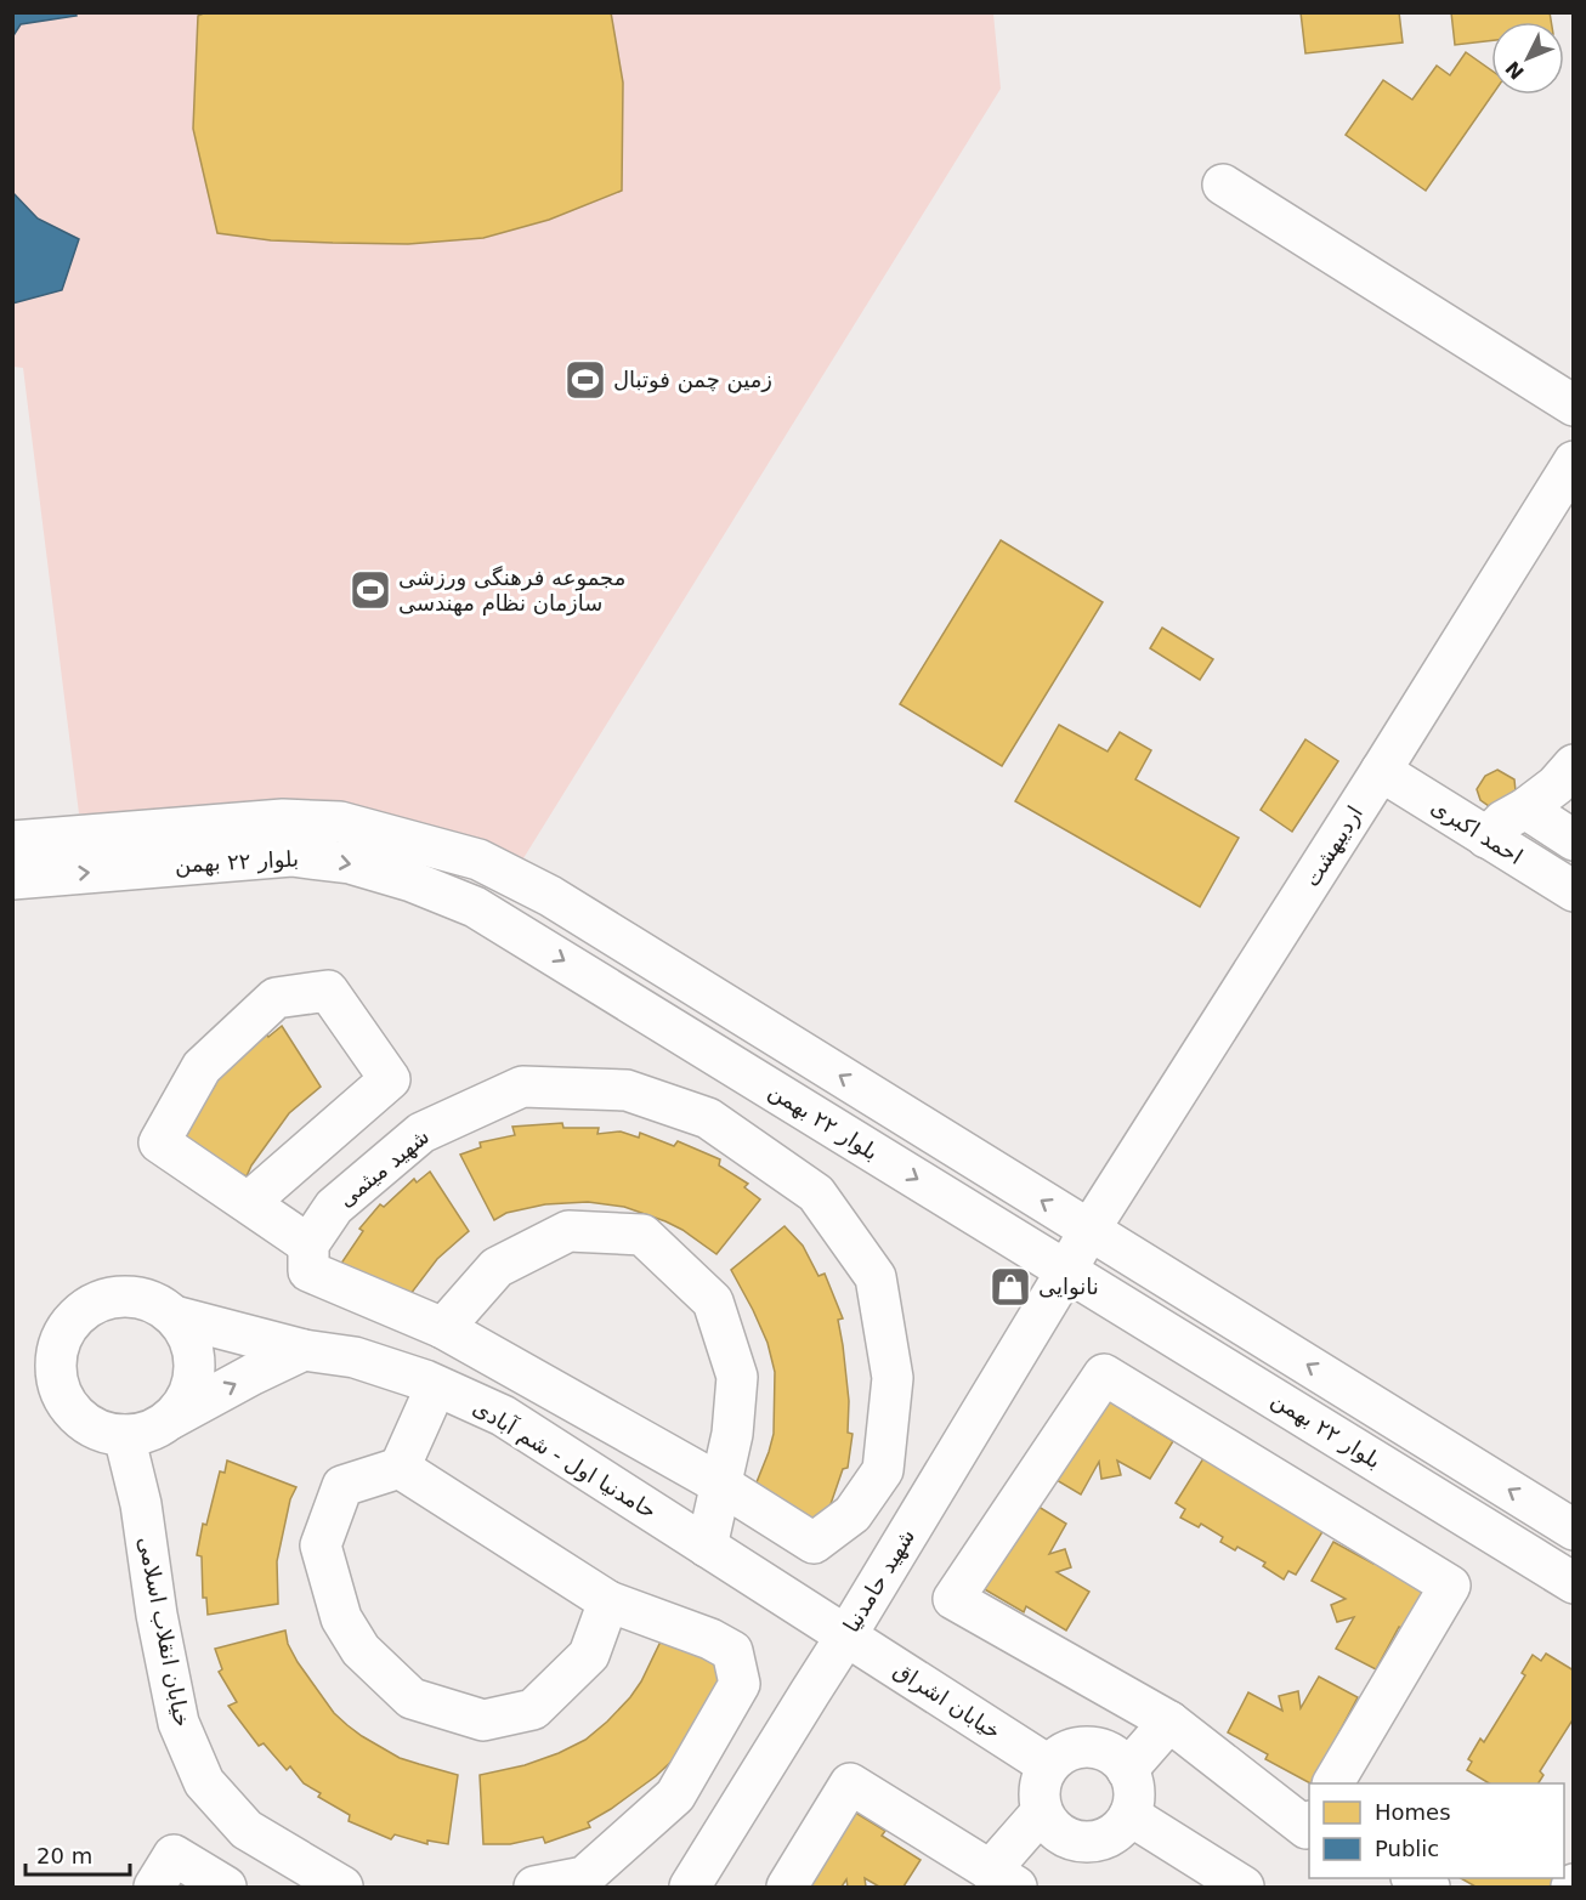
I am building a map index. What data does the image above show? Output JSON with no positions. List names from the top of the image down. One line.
{"streets":{"street":["احمد اکبری","اردیبهشت","بلوار ۲۲ بهمن","شهید میثمی","حامدنیا اول - شم آبادی","شهید حامدنیا","خیابان انقلاب اسلامی","خیابان اشراق"]},"crossings":[["احمد اکبری","اردیبهشت"],["اردیبهشت","بلوار ۲۲ بهمن"],["اردیبهشت","شهید حامدنیا"],["بلوار ۲۲ بهمن","شهید حامدنیا"],["حامدنیا اول - شم آبادی","شهید حامدنیا"],["حامدنیا اول - شم آبادی","خیابان انقلاب اسلامی"],["حامدنیا اول - شم آبادی","خیابان اشراق"],["شهید حامدنیا","خیابان اشراق"]],"places":{"sports":["زمین چمن فوتبال","مجموعه فرهنگی ورزشی سازمان نظام مهندسی"],"shop":["نانوایی"]},"legend":["Homes","Public"],"scale_bar":"20 m","north":"bottom left"}
